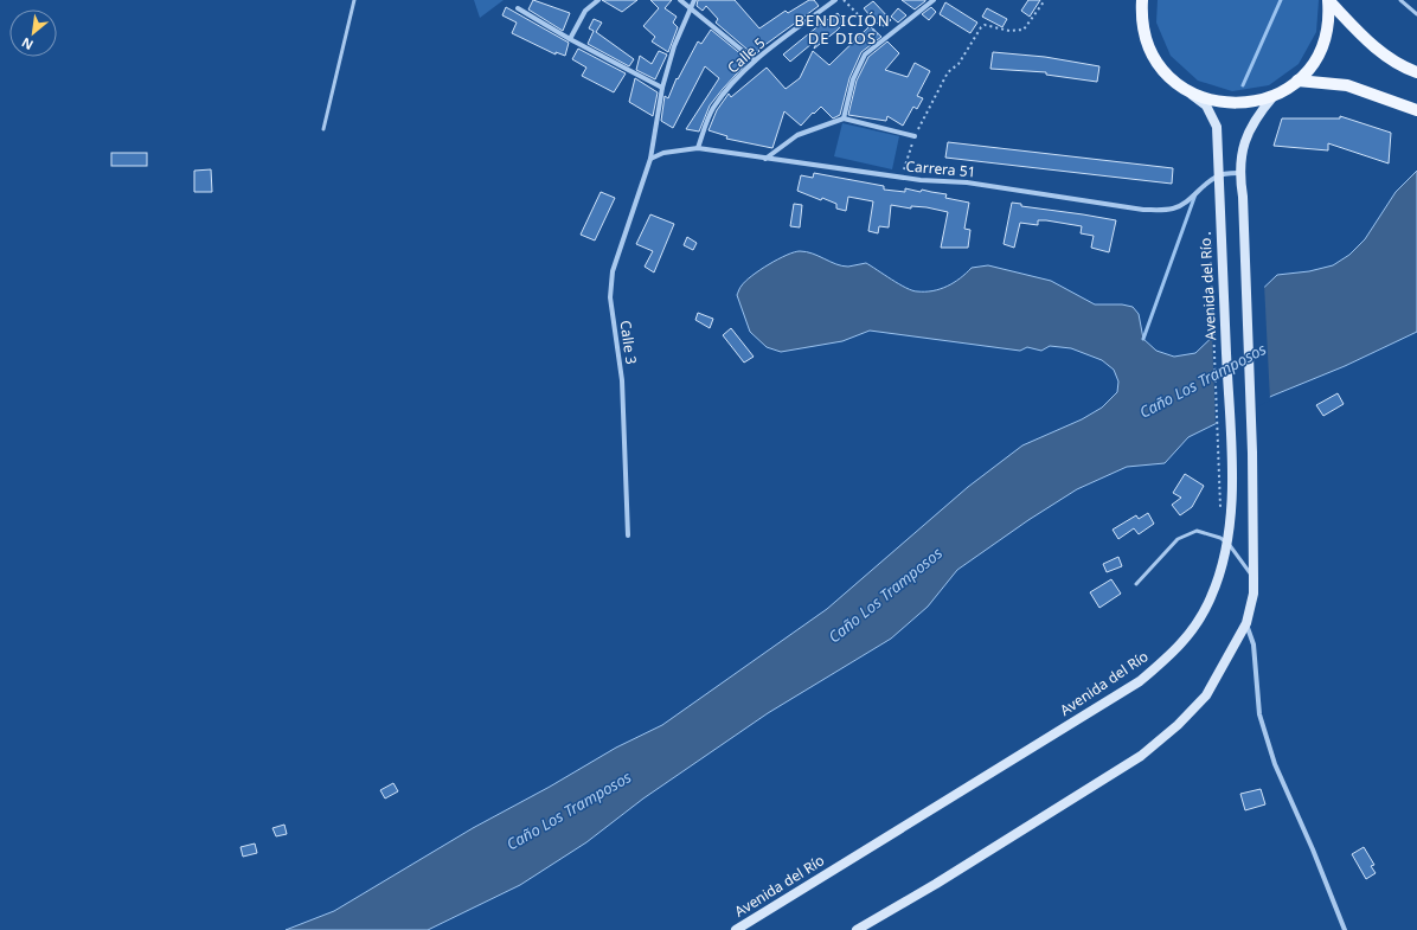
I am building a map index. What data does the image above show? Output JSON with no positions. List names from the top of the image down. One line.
{"streets":{"main road":["Avenida del Río"],"street":["Calle 5","Carrera 51","Calle 3"]},"crossings":[["Calle 5","Carrera 51"],["Carrera 51","Avenida del Río"],["Carrera 51","Calle 3"]],"districts":["BENDICIÓN DE DIOS"],"water":["Caño Los Tramposos"],"north":"bottom left"}
